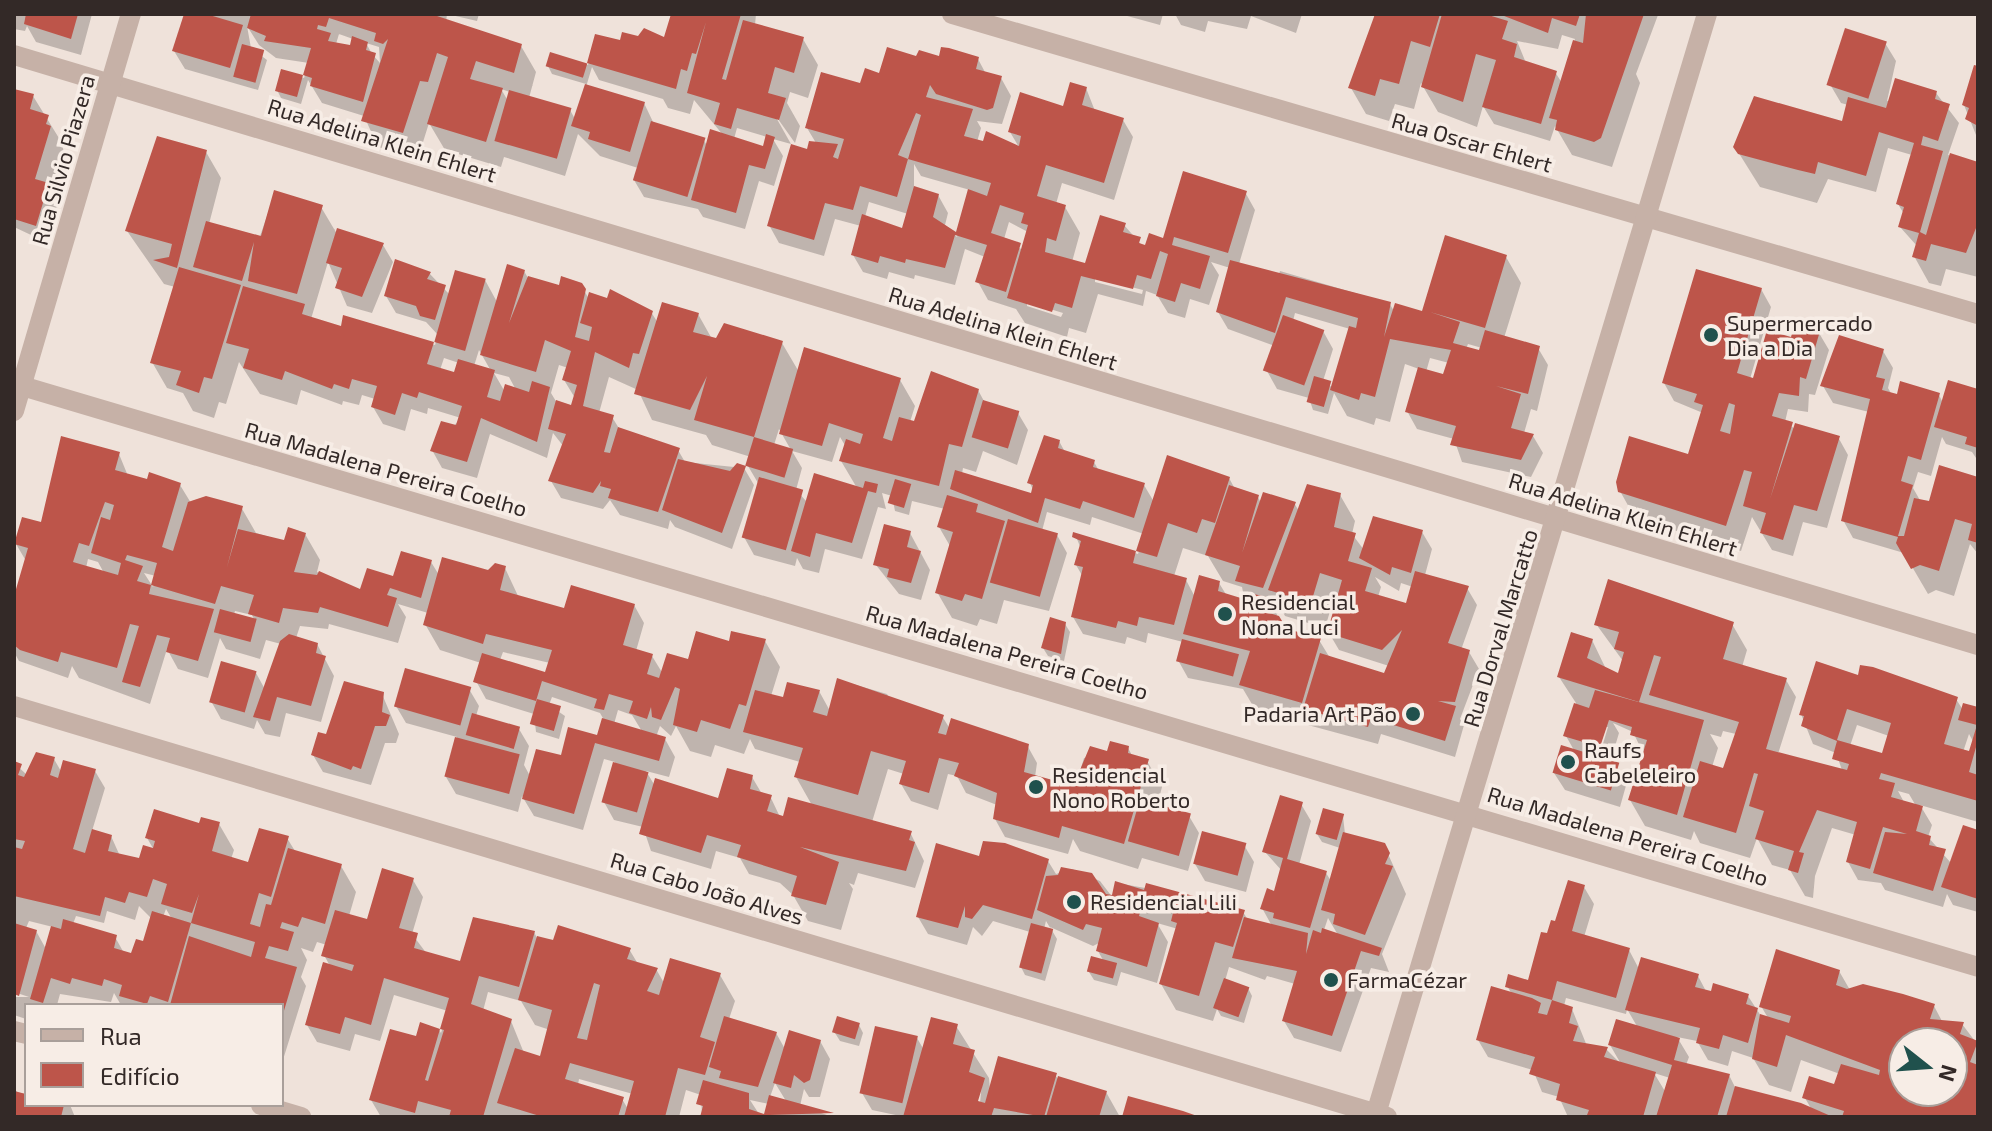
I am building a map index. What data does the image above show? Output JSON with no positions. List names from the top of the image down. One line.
{"streets":{"street":["Rua Adelina Klein Ehlert","Rua Oscar Ehlert","Rua Silvio Piazera","Rua Madalena Pereira Coelho","Rua Dorval Marcatto","Rua Cabo João Alves"]},"crossings":[["Rua Adelina Klein Ehlert","Rua Silvio Piazera"],["Rua Adelina Klein Ehlert","Rua Dorval Marcatto"],["Rua Oscar Ehlert","Rua Dorval Marcatto"],["Rua Silvio Piazera","Rua Madalena Pereira Coelho"],["Rua Madalena Pereira Coelho","Rua Dorval Marcatto"],["Rua Dorval Marcatto","Rua Cabo João Alves"]],"places":["Supermercado Dia a Dia","Residencial Nona Luci","Padaria Art Pão","Raufs Cabeleleiro","Residencial Nono Roberto","Residencial Lili","FarmaCézar"],"legend":["Rua","Edifício"],"north":"right"}
